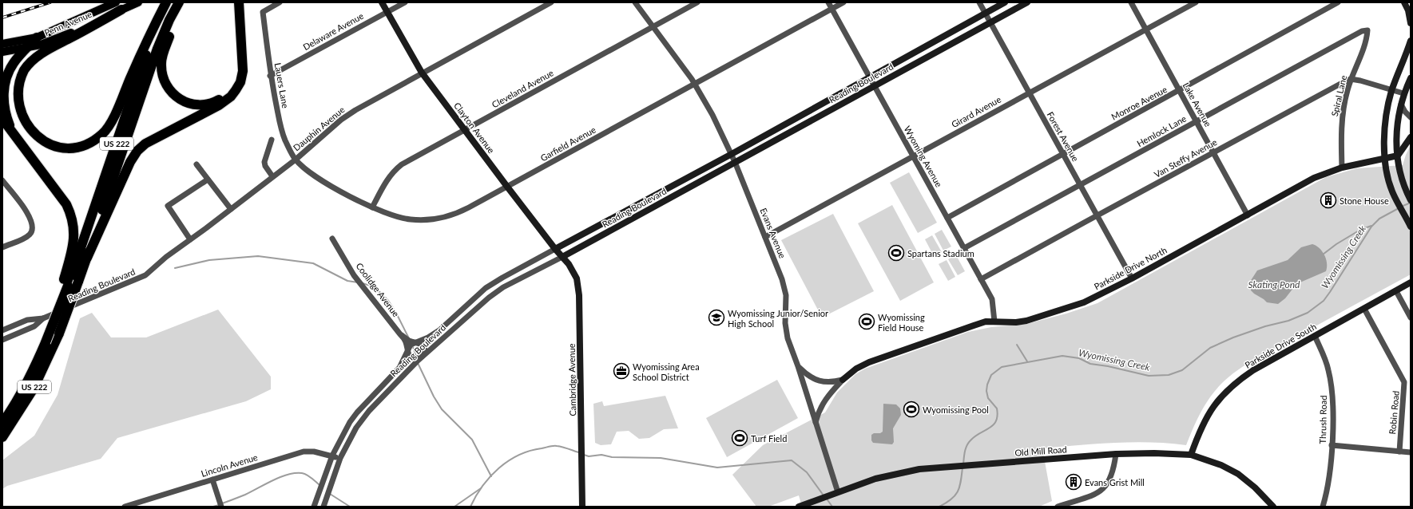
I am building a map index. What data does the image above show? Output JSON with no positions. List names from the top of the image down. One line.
{"streets":{"highway":["US 222"],"main road":["Penn Avenue"],"street":["Delaware Avenue","Reading Boulevard","Lauers Lane","Cleveland Avenue","Spiral Lane","Monroe Avenue","Lake Avenue","Girard Avenue","Clayton Avenue","Dauphin Avenue","Hemlock Lane","Forest Avenue","Garfield Avenue","Wyoming Avenue","Van Steffy Avenue","Evans Avenue","Parkside Drive North","Coolidge Avenue","Parkside Drive South","Cambridge Avenue","Robin Road","Thrush Road","Old Mill Road","Lincoln Avenue"]},"crossings":[["Delaware Avenue","Lauers Lane"],["Delaware Avenue","Clayton Avenue"],["Reading Boulevard","Clayton Avenue"],["Reading Boulevard","Dauphin Avenue"],["Reading Boulevard","Forest Avenue"],["Reading Boulevard","Wyoming Avenue"],["Reading Boulevard","Evans Avenue"],["Reading Boulevard","Coolidge Avenue"],["Reading Boulevard","Cambridge Avenue"],["Reading Boulevard","Lincoln Avenue"],["Lauers Lane","Dauphin Avenue"],["Lauers Lane","Garfield Avenue"],["Cleveland Avenue","Clayton Avenue"],["Cleveland Avenue","Garfield Avenue"],["Cleveland Avenue","Evans Avenue"],["Spiral Lane","Hemlock Lane"],["Spiral Lane","Van Steffy Avenue"],["Spiral Lane","Parkside Drive North"],["Monroe Avenue","Lake Avenue"],["Monroe Avenue","Forest Avenue"],["Monroe Avenue","Wyoming Avenue"],["Lake Avenue","Girard Avenue"],["Lake Avenue","Hemlock Lane"],["Lake Avenue","Van Steffy Avenue"],["Lake Avenue","Parkside Drive North"],["Girard Avenue","Forest Avenue"],["Girard Avenue","Wyoming Avenue"],["Girard Avenue","Evans Avenue"],["Clayton Avenue","Dauphin Avenue"],["Clayton Avenue","Garfield Avenue"],["Clayton Avenue","Cambridge Avenue"],["Dauphin Avenue","Garfield Avenue"],["Hemlock Lane","Forest Avenue"],["Hemlock Lane","Wyoming Avenue"],["Forest Avenue","Van Steffy Avenue"],["Forest Avenue","Parkside Drive North"],["Garfield Avenue","Wyoming Avenue"],["Garfield Avenue","Evans Avenue"],["Wyoming Avenue","Van Steffy Avenue"],["Wyoming Avenue","Parkside Drive North"],["Evans Avenue","Parkside Drive North"],["Evans Avenue","Old Mill Road"],["Parkside Drive South","Robin Road"],["Parkside Drive South","Thrush Road"],["Parkside Drive South","Old Mill Road"]],"water":["Wyomissing Creek","Skating Pond"],"places":{"building":["Stone House","Evans Grist Mill"],"sports":["Spartans Stadium","Wyomissing Field House","Wyomissing Pool","Turf Field"],"school or university":["Wyomissing Junior/Senior High School"],"office":["Wyomissing Area School District"]}}
